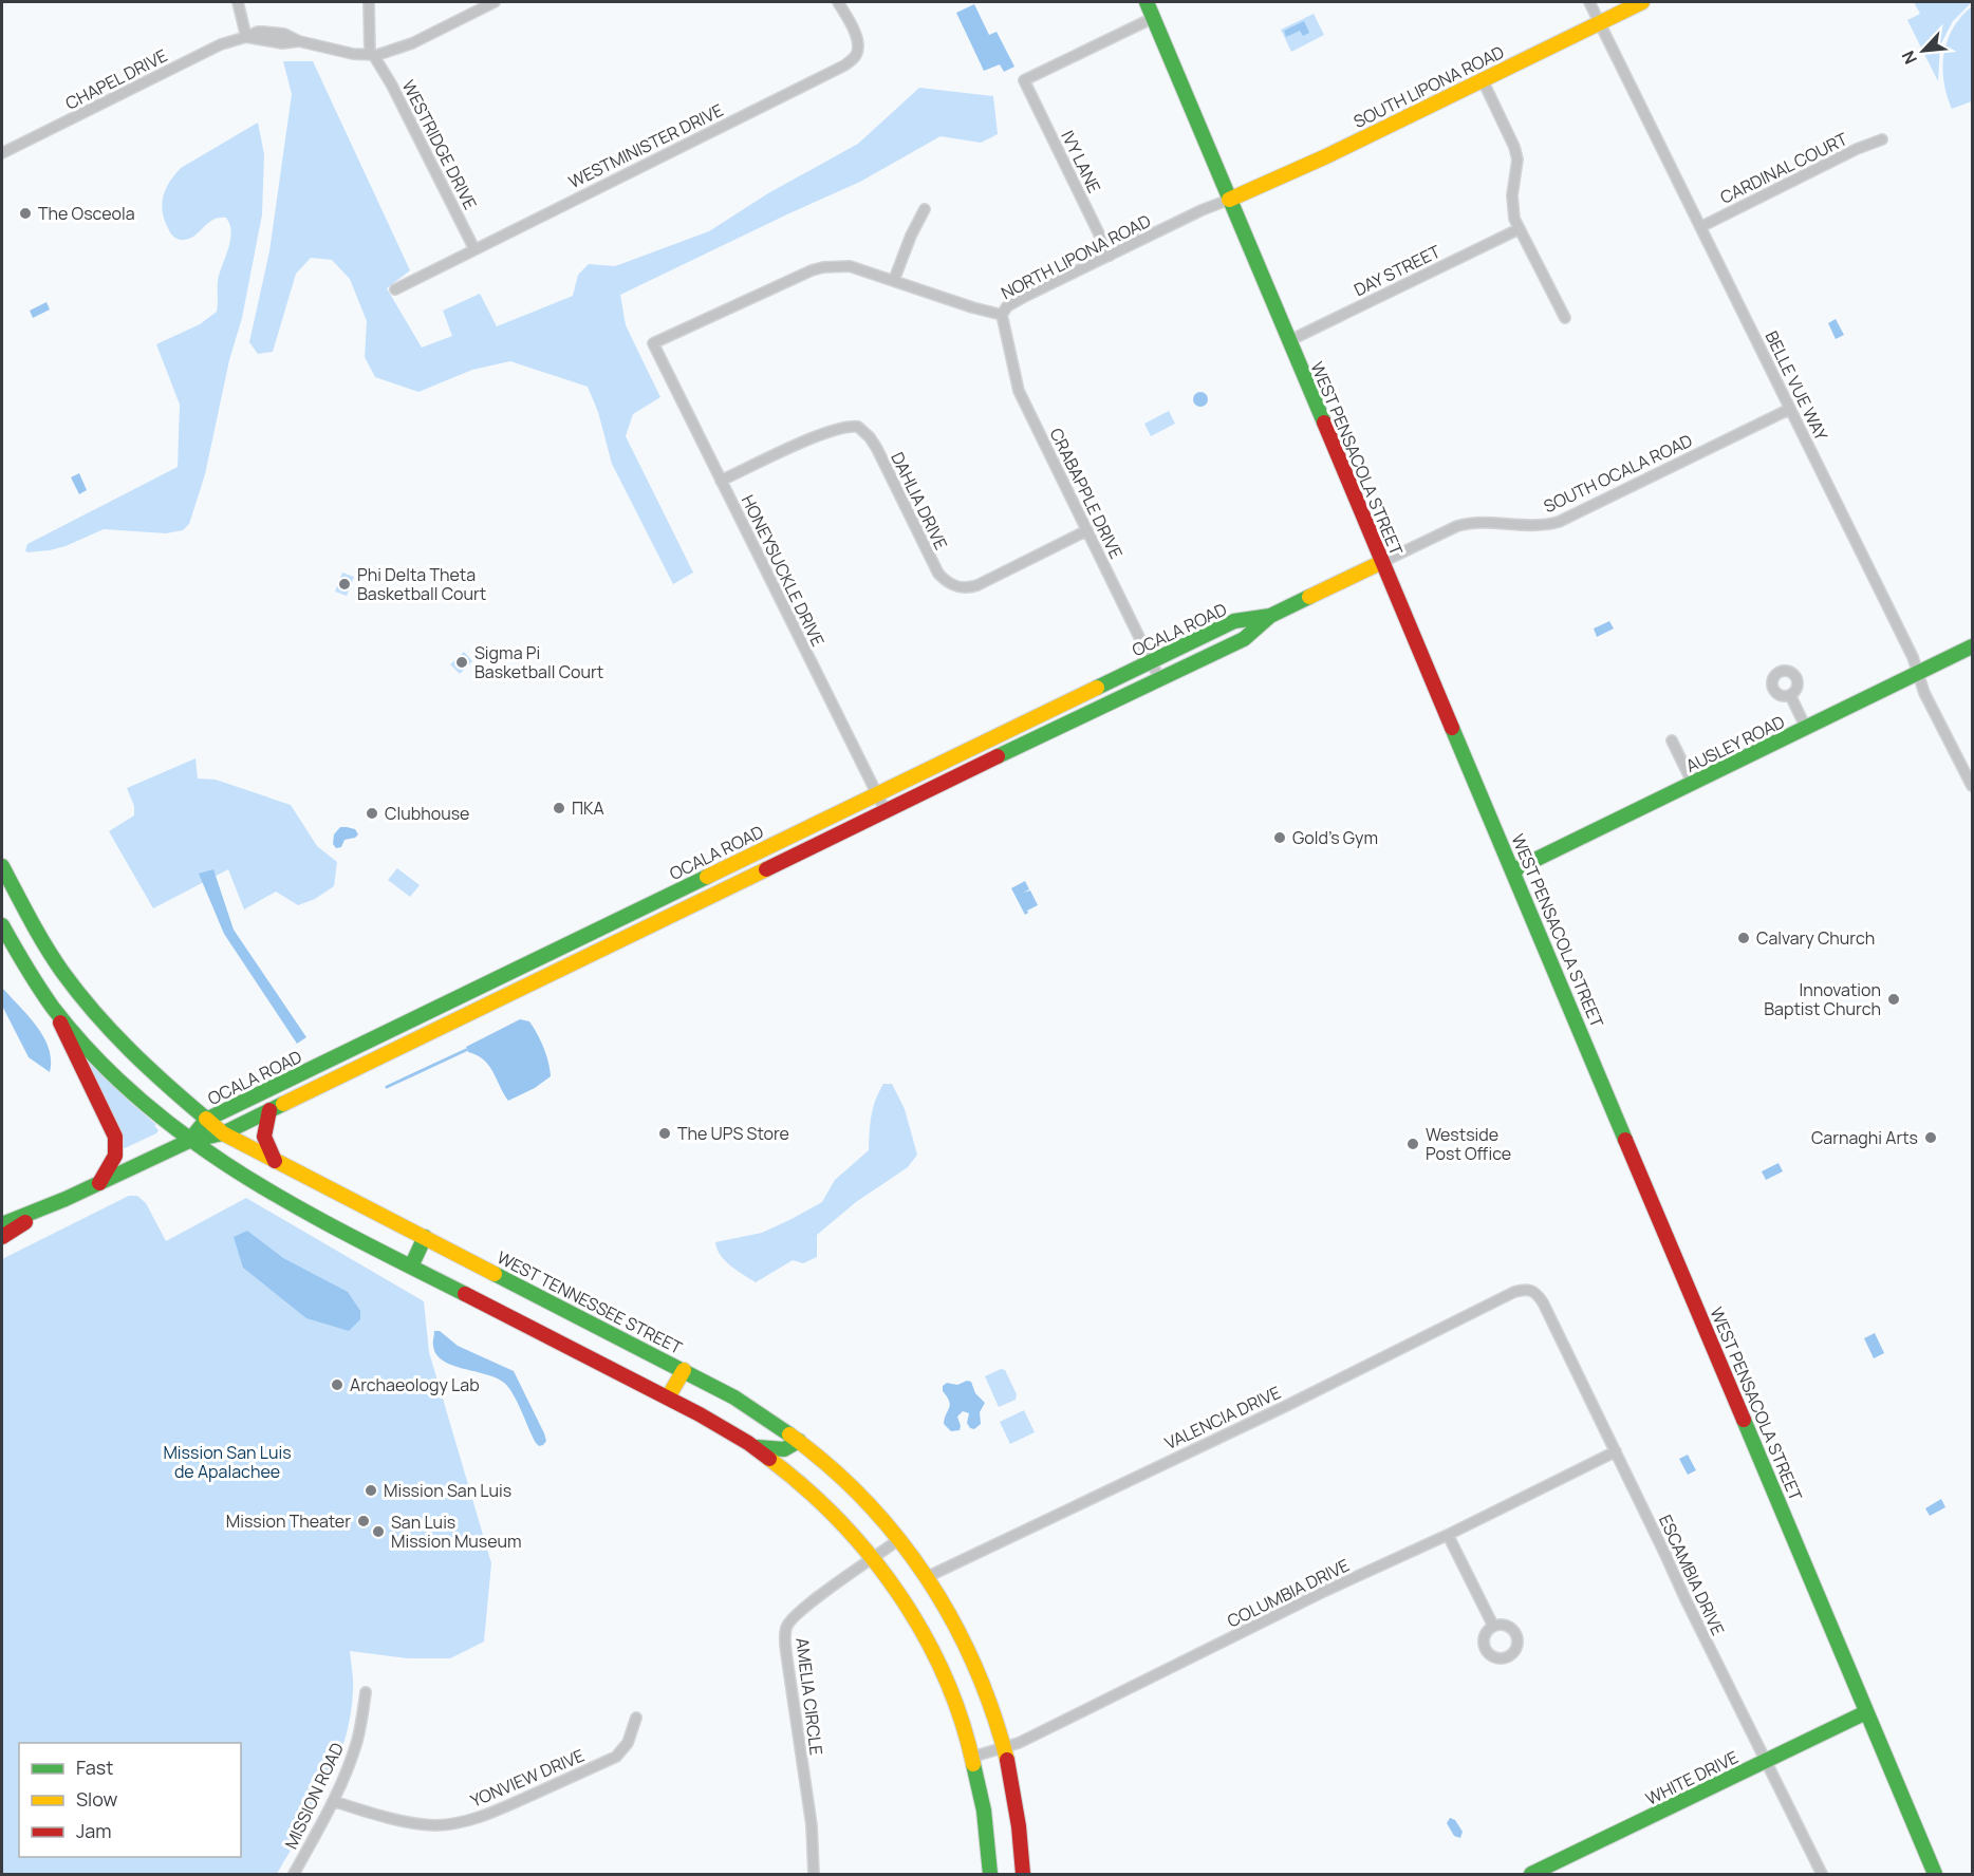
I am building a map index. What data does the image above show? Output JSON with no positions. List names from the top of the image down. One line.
{"streets":{"main road":["SOUTH LIPONA ROAD","WEST PENSACOLA STREET","OCALA ROAD","AUSLEY ROAD","WEST TENNESSEE STREET","WHITE DRIVE"],"street":["CHAPEL DRIVE","WESTRIDGE DRIVE","WESTMINISTER DRIVE","IVY LANE","CARDINAL COURT","NORTH LIPONA ROAD","DAY STREET","BELLE VUE WAY","SOUTH OCALA ROAD","CRABAPPLE DRIVE","DAHLIA DRIVE","HONEYSUCKLE DRIVE","VALENCIA DRIVE","ESCAMBIA DRIVE","COLUMBIA DRIVE","AMELIA CIRCLE","YONVIEW DRIVE","MISSION ROAD"]},"crossings":[["CHAPEL DRIVE","WESTRIDGE DRIVE"],["SOUTH LIPONA ROAD","NORTH LIPONA ROAD"],["SOUTH LIPONA ROAD","BELLE VUE WAY"],["SOUTH LIPONA ROAD","WEST PENSACOLA STREET"],["WESTRIDGE DRIVE","WESTMINISTER DRIVE"],["IVY LANE","NORTH LIPONA ROAD"],["IVY LANE","WEST PENSACOLA STREET"],["CARDINAL COURT","BELLE VUE WAY"],["NORTH LIPONA ROAD","WEST PENSACOLA STREET"],["NORTH LIPONA ROAD","CRABAPPLE DRIVE"],["NORTH LIPONA ROAD","HONEYSUCKLE DRIVE"],["DAY STREET","WEST PENSACOLA STREET"],["BELLE VUE WAY","SOUTH OCALA ROAD"],["BELLE VUE WAY","AUSLEY ROAD"],["WEST PENSACOLA STREET","SOUTH OCALA ROAD"],["WEST PENSACOLA STREET","OCALA ROAD"],["WEST PENSACOLA STREET","AUSLEY ROAD"],["WEST PENSACOLA STREET","WHITE DRIVE"],["SOUTH OCALA ROAD","OCALA ROAD"],["CRABAPPLE DRIVE","DAHLIA DRIVE"],["CRABAPPLE DRIVE","OCALA ROAD"],["DAHLIA DRIVE","HONEYSUCKLE DRIVE"],["HONEYSUCKLE DRIVE","OCALA ROAD"],["OCALA ROAD","WEST TENNESSEE STREET"],["WEST TENNESSEE STREET","VALENCIA DRIVE"],["WEST TENNESSEE STREET","COLUMBIA DRIVE"],["WEST TENNESSEE STREET","AMELIA CIRCLE"],["VALENCIA DRIVE","ESCAMBIA DRIVE"],["ESCAMBIA DRIVE","COLUMBIA DRIVE"],["ESCAMBIA DRIVE","WHITE DRIVE"],["YONVIEW DRIVE","MISSION ROAD"]],"parks":["Mission San Luis de Apalachee"],"places":["The Osceola","Phi Delta Theta Basketball Court","Sigma Pi Basketball Court","ΠΚΑ","Clubhouse","Gold's Gym","Calvary Church","Innovation Baptist Church","The UPS Store","Carnaghi Arts","Westside Post Office","Archaeology Lab","Mission San Luis","Mission Theater","San Luis Mission Museum"],"legend":["Fast","Slow","Jam"],"north":"bottom left"}
